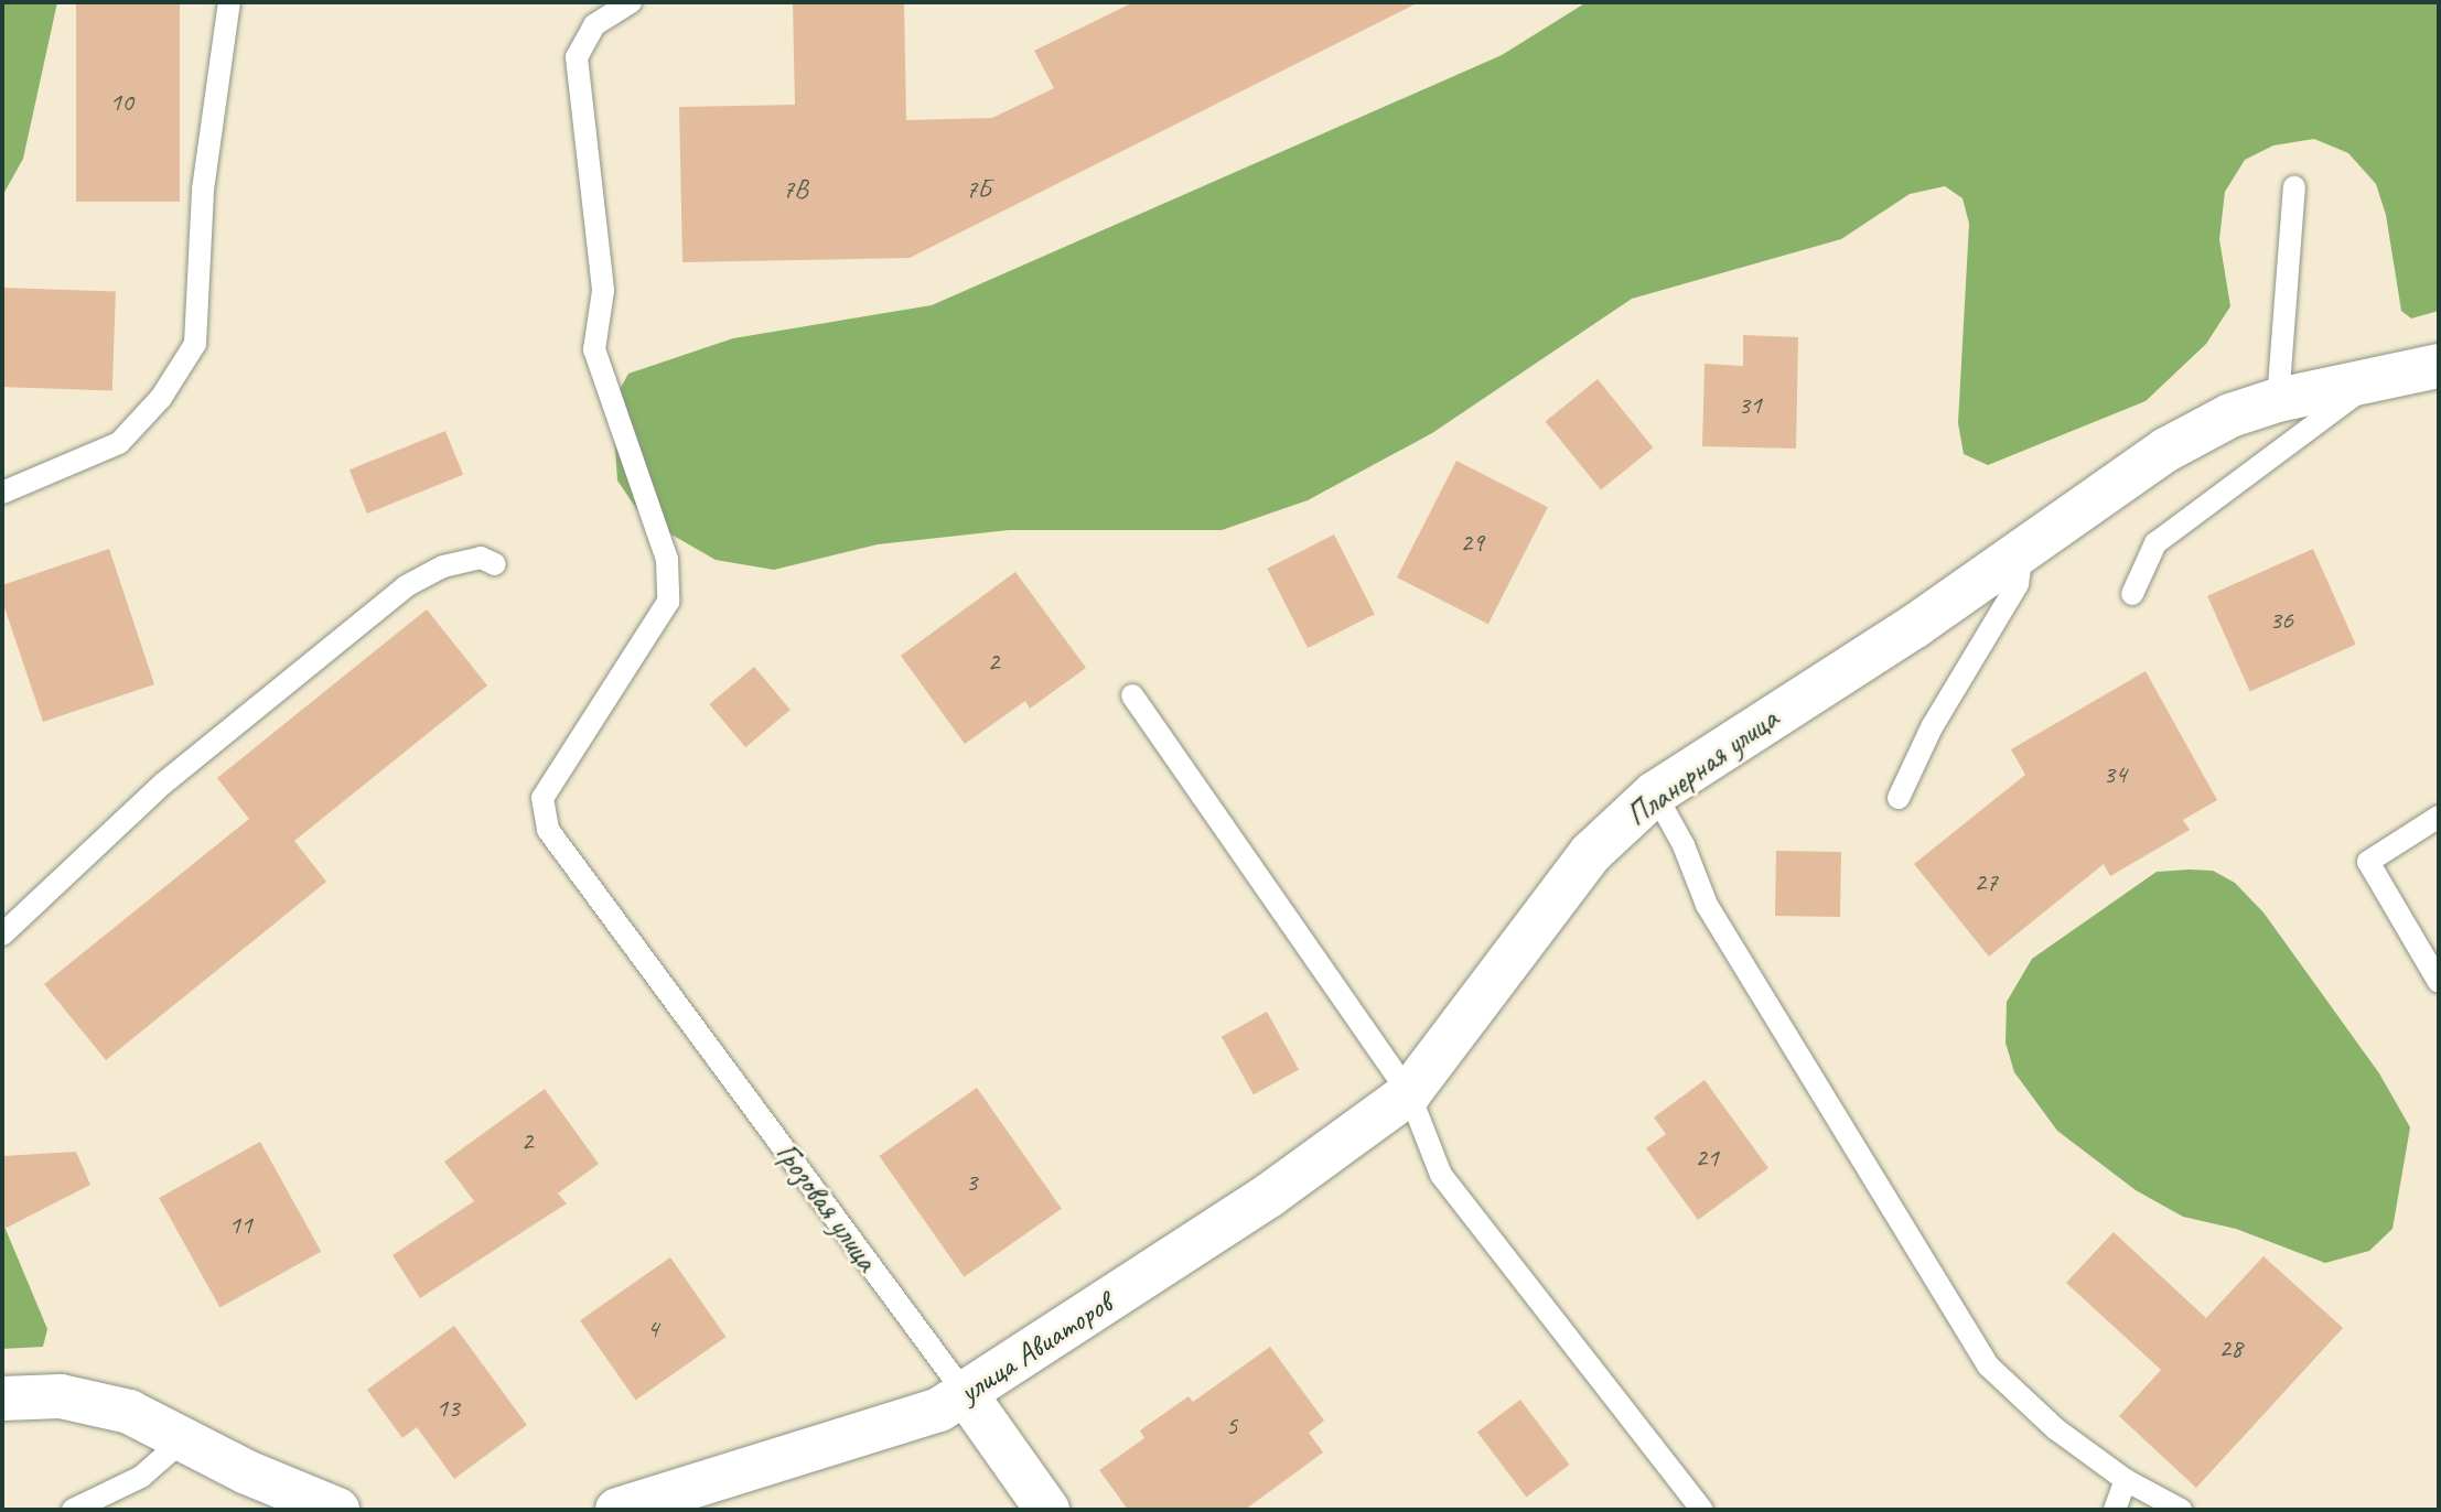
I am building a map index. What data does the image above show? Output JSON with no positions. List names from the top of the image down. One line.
{"streets":{"street":["Планерная улица","Грозовая улица","улица Авиаторов"]},"crossings":[["Планерная улица","улица Авиаторов"],["Грозовая улица","улица Авиаторов"]],"house_numbers":["10","7В","7Б","31","29","36","2","34","27","2","21","3","11","4","28","13","5"]}
